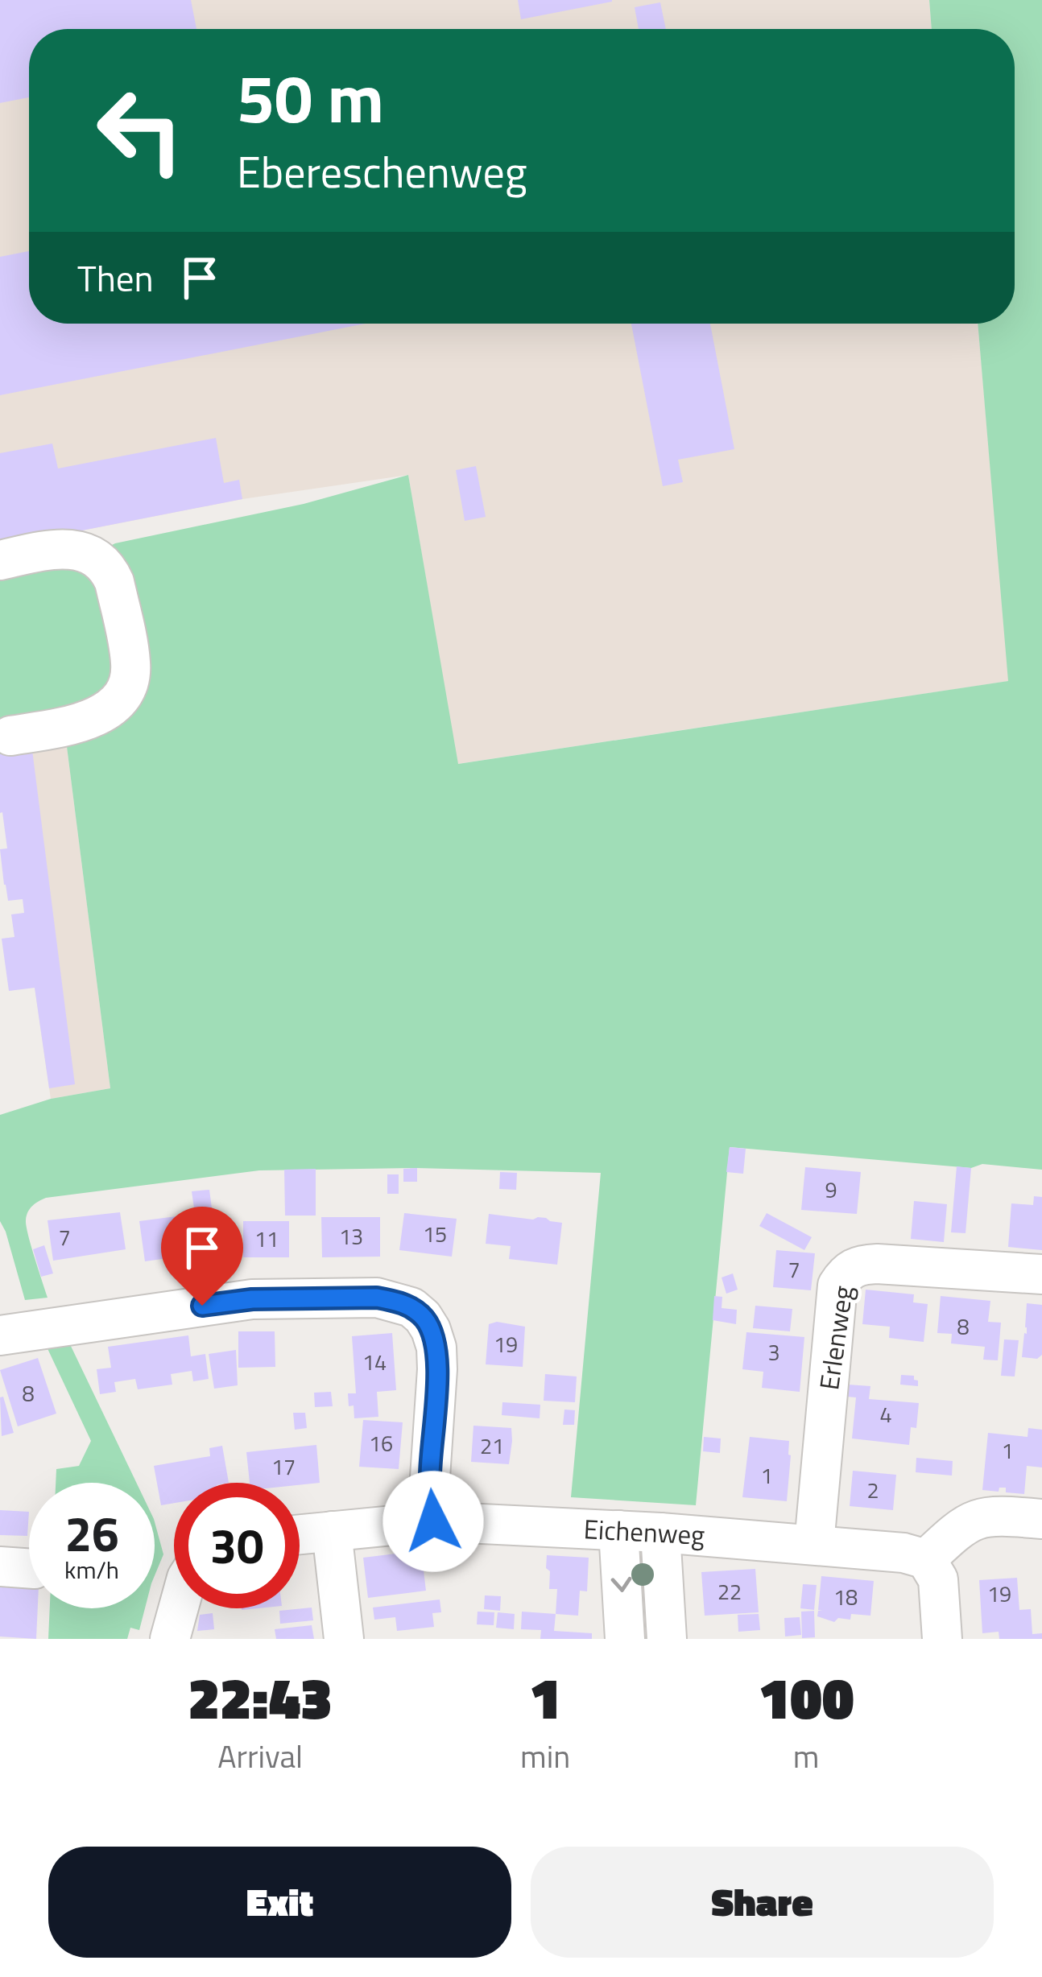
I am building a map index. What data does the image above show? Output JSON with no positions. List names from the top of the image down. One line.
{"streets":{"street":["Erlenweg","Eichenweg"]},"crossings":[["Erlenweg","Eichenweg"]],"house_numbers":["9","15","13","7","11","7","8","19","3","14","8","4","16","21","1","17","1","2","22","19","18"],"page":{"turn":["50 m","Ebereschenweg"],"then":"Then","speed":"26 km/h","limit":"30","eta":["22:43","Arrival","1","min","100","m"],"buttons":["Exit","Share"]}}
